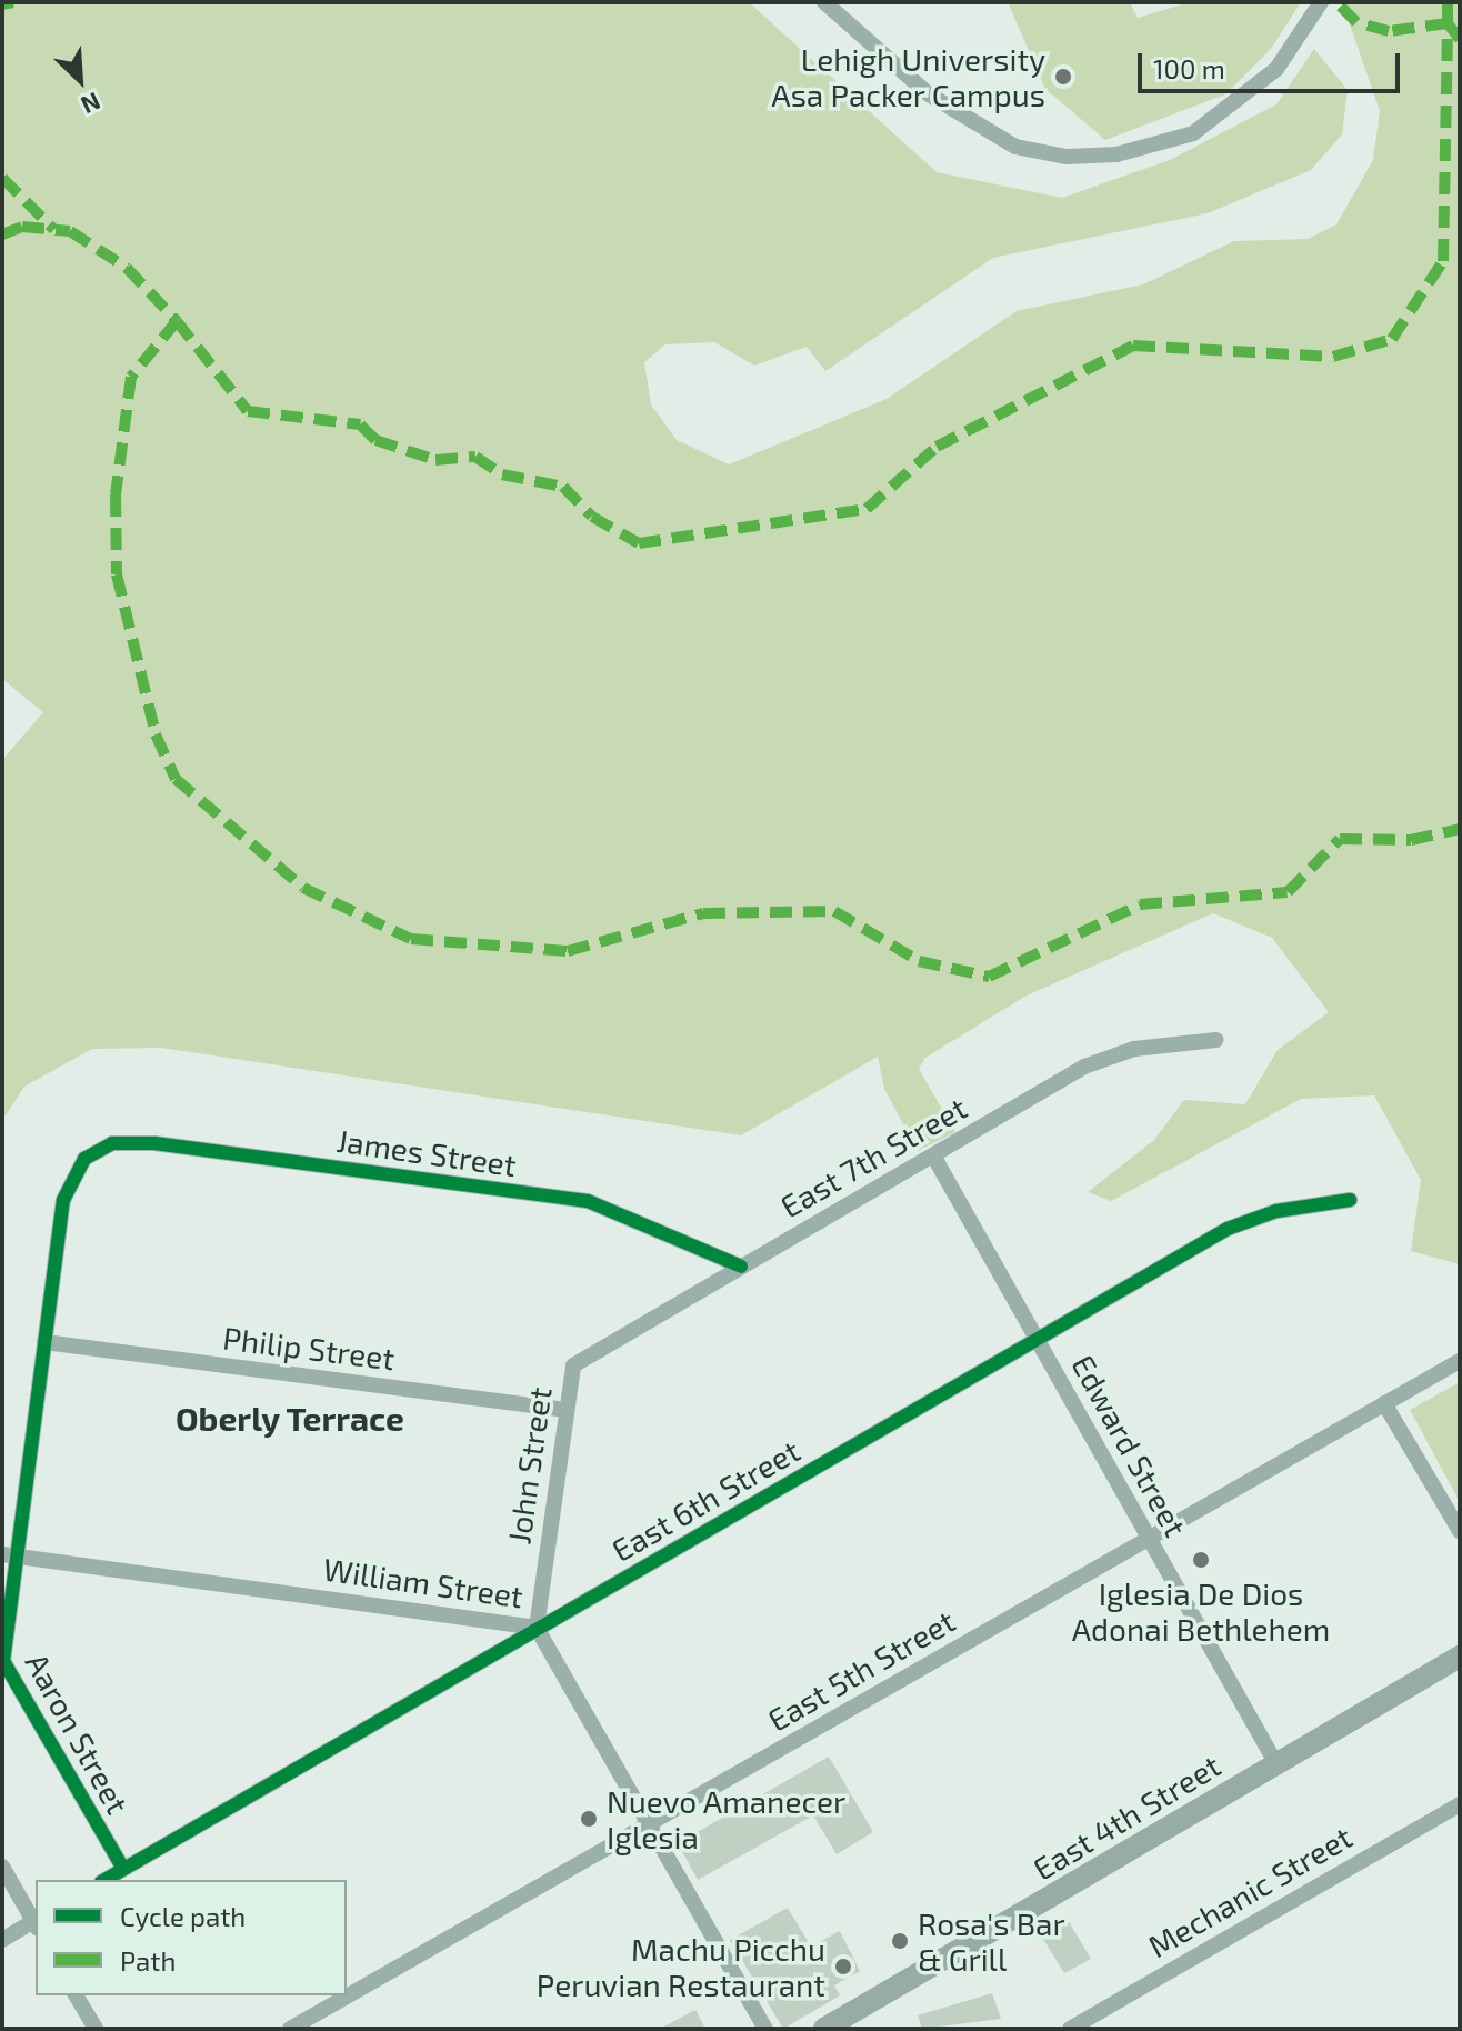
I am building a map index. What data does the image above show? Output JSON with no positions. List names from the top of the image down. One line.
{"streets":{"main road":["East 4th Street"],"street":["James Street","East 7th Street","Philip Street","Edward Street","John Street","East 6th Street","William Street","East 5th Street","Aaron Street","Mechanic Street"]},"crossings":[["James Street","East 7th Street"],["James Street","Aaron Street"],["East 7th Street","Edward Street"],["East 7th Street","John Street"],["Philip Street","John Street"],["Philip Street","Aaron Street"],["Edward Street","East 6th Street"],["Edward Street","East 5th Street"],["Edward Street","East 4th Street"],["John Street","East 6th Street"],["John Street","William Street"],["East 6th Street","William Street"],["East 6th Street","Aaron Street"],["William Street","East 5th Street"],["William Street","Aaron Street"]],"districts":["Oberly Terrace"],"places":["Lehigh University Asa Packer Campus","Iglesia De Dios Adonai Bethlehem","Nuevo Amanecer Iglesia","Rosa's Bar & Grill","Machu Picchu Peruvian Restaurant"],"legend":["Cycle path","Path"],"scale_bar":"100 m","north":"bottom right"}
